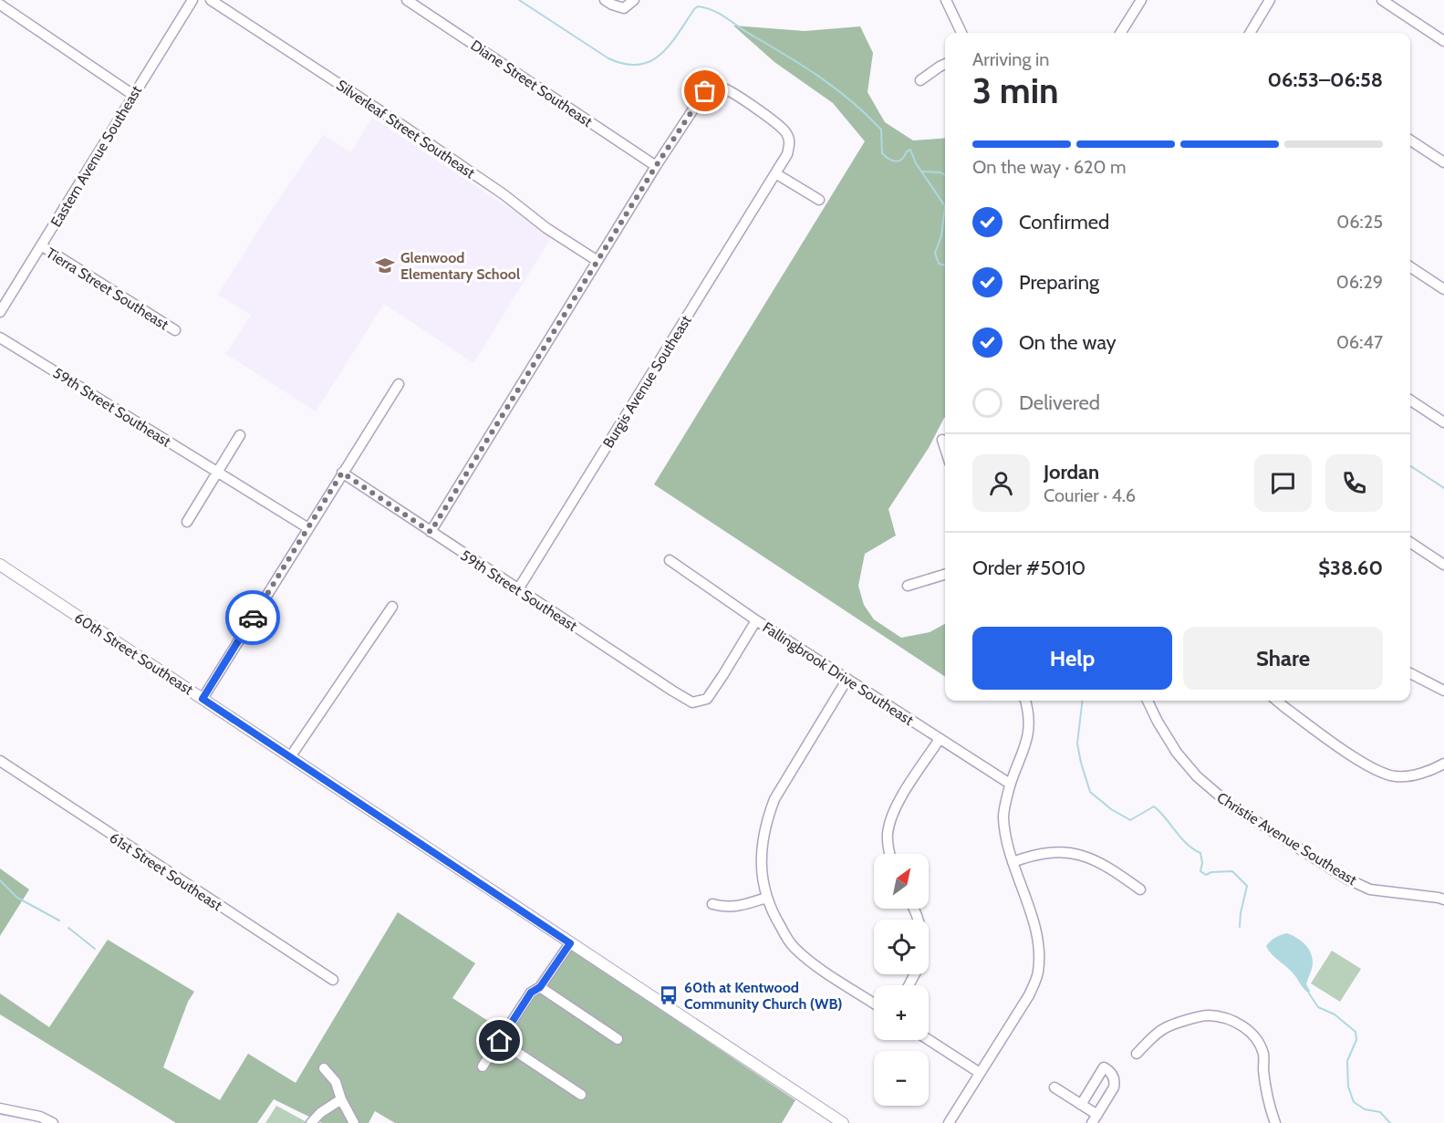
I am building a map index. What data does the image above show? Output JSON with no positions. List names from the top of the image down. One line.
{"streets":{"main road":["60th Street Southeast"],"street":["Diane Street Southeast","Silverleaf Street Southeast","Eastern Avenue Southeast","Tierra Street Southeast","Burgis Avenue Southeast","59th Street Southeast","Fallingbrook Drive Southeast","Christie Avenue Southeast","61st Street Southeast"]},"crossings":[["Diane Street Southeast","Burgis Avenue Southeast"],["Eastern Avenue Southeast","Tierra Street Southeast"],["Burgis Avenue Southeast","59th Street Southeast"],["59th Street Southeast","Fallingbrook Drive Southeast"]],"places":{"school or university":["Glenwood Elementary School"],"bus stop":["60th at Kentwood Community Church (WB)"]},"north":"top right","page":{"heading":["3 min","Arriving in","06:53–06:58"],"panel":["Jordan","Courier · 4.6","Order #5010","$38.60"],"bar":"On the way · 620 m","list":[["Confirmed","06:25"],["Preparing","06:29"],["On the way","06:47"],"Delivered"],"buttons":["Help","Share"],"map_buttons":["+","−"]}}
